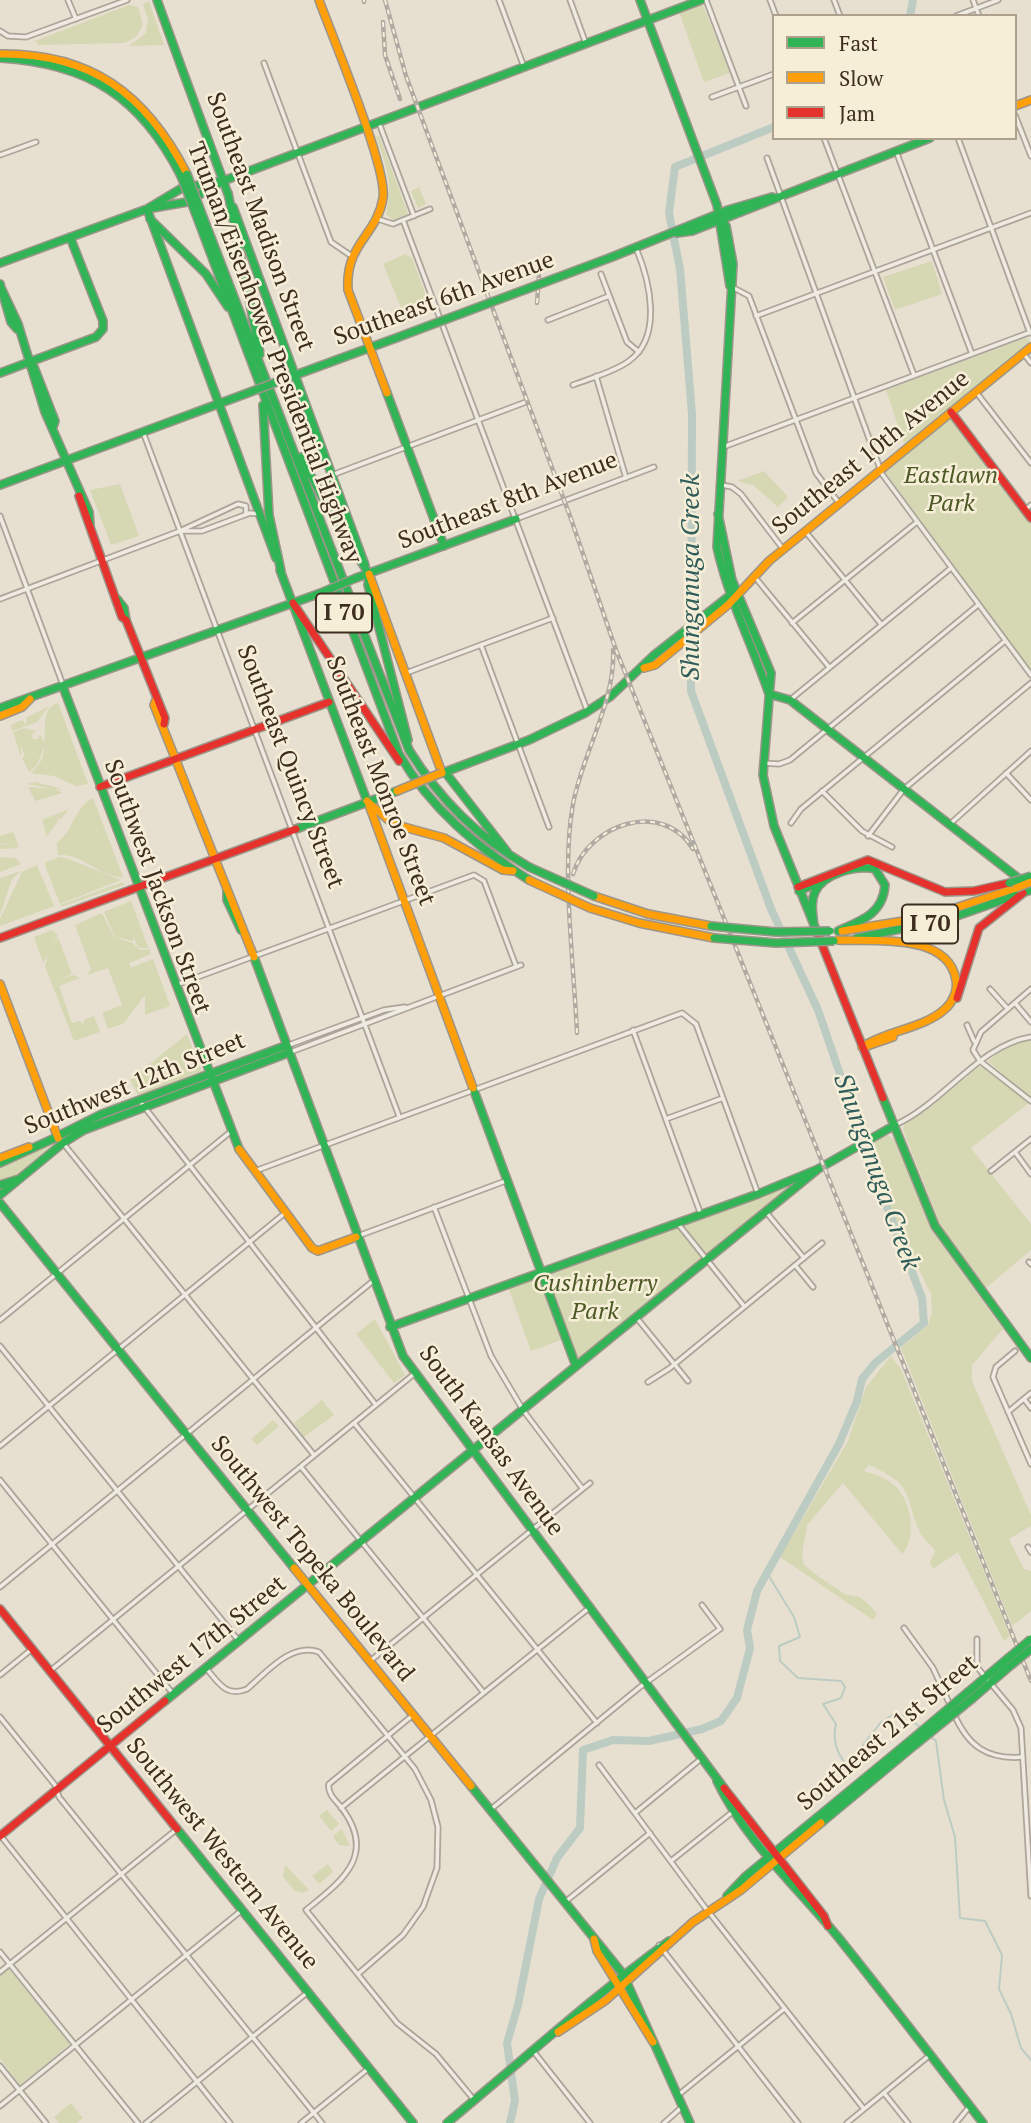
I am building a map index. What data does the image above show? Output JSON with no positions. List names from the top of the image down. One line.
{"streets":{"main road":["Southeast Madison Street","Southeast 6th Avenue","Truman/Eisenhower Presidential Highway","Southeast 10th Avenue","Southeast 8th Avenue","I 70","Southeast Monroe Street","Southwest Jackson Street","Southwest 12th Street","South Kansas Avenue","Southwest Topeka Boulevard","Southwest 17th Street","Southeast 21st Street","Southwest Western Avenue"],"street":["Southeast Quincy Street"]},"crossings":[["Southeast Madison Street","Southeast 6th Avenue"],["Southeast Madison Street","Truman/Eisenhower Presidential Highway"],["Southeast Madison Street","Southeast 10th Avenue"],["Southeast Madison Street","Southeast 8th Avenue"],["Southeast 6th Avenue","Southeast Quincy Street"],["Southeast 6th Avenue","Southeast Monroe Street"],["Southeast 6th Avenue","South Kansas Avenue"],["Southeast 10th Avenue","Southeast Quincy Street"],["Southeast 10th Avenue","Southeast Monroe Street"],["Southeast 10th Avenue","Southwest Jackson Street"],["Southeast 10th Avenue","South Kansas Avenue"],["Southeast 8th Avenue","Southeast Quincy Street"],["Southeast 8th Avenue","Southeast Monroe Street"],["Southeast 8th Avenue","Southwest Jackson Street"],["Southeast 8th Avenue","South Kansas Avenue"],["Southeast Monroe Street","Southwest 17th Street"],["Southwest Jackson Street","Southwest 12th Street"],["Southwest Jackson Street","South Kansas Avenue"],["Southwest 12th Street","South Kansas Avenue"],["South Kansas Avenue","Southwest 17th Street"],["South Kansas Avenue","Southeast 21st Street"],["Southwest Topeka Boulevard","Southwest 17th Street"],["Southwest Topeka Boulevard","Southeast 21st Street"],["Southwest 17th Street","Southwest Western Avenue"]],"water":["Shunganuga Creek"],"parks":["Eastlawn Park","Cushinberry Park"],"legend":["Fast","Slow","Jam"]}
